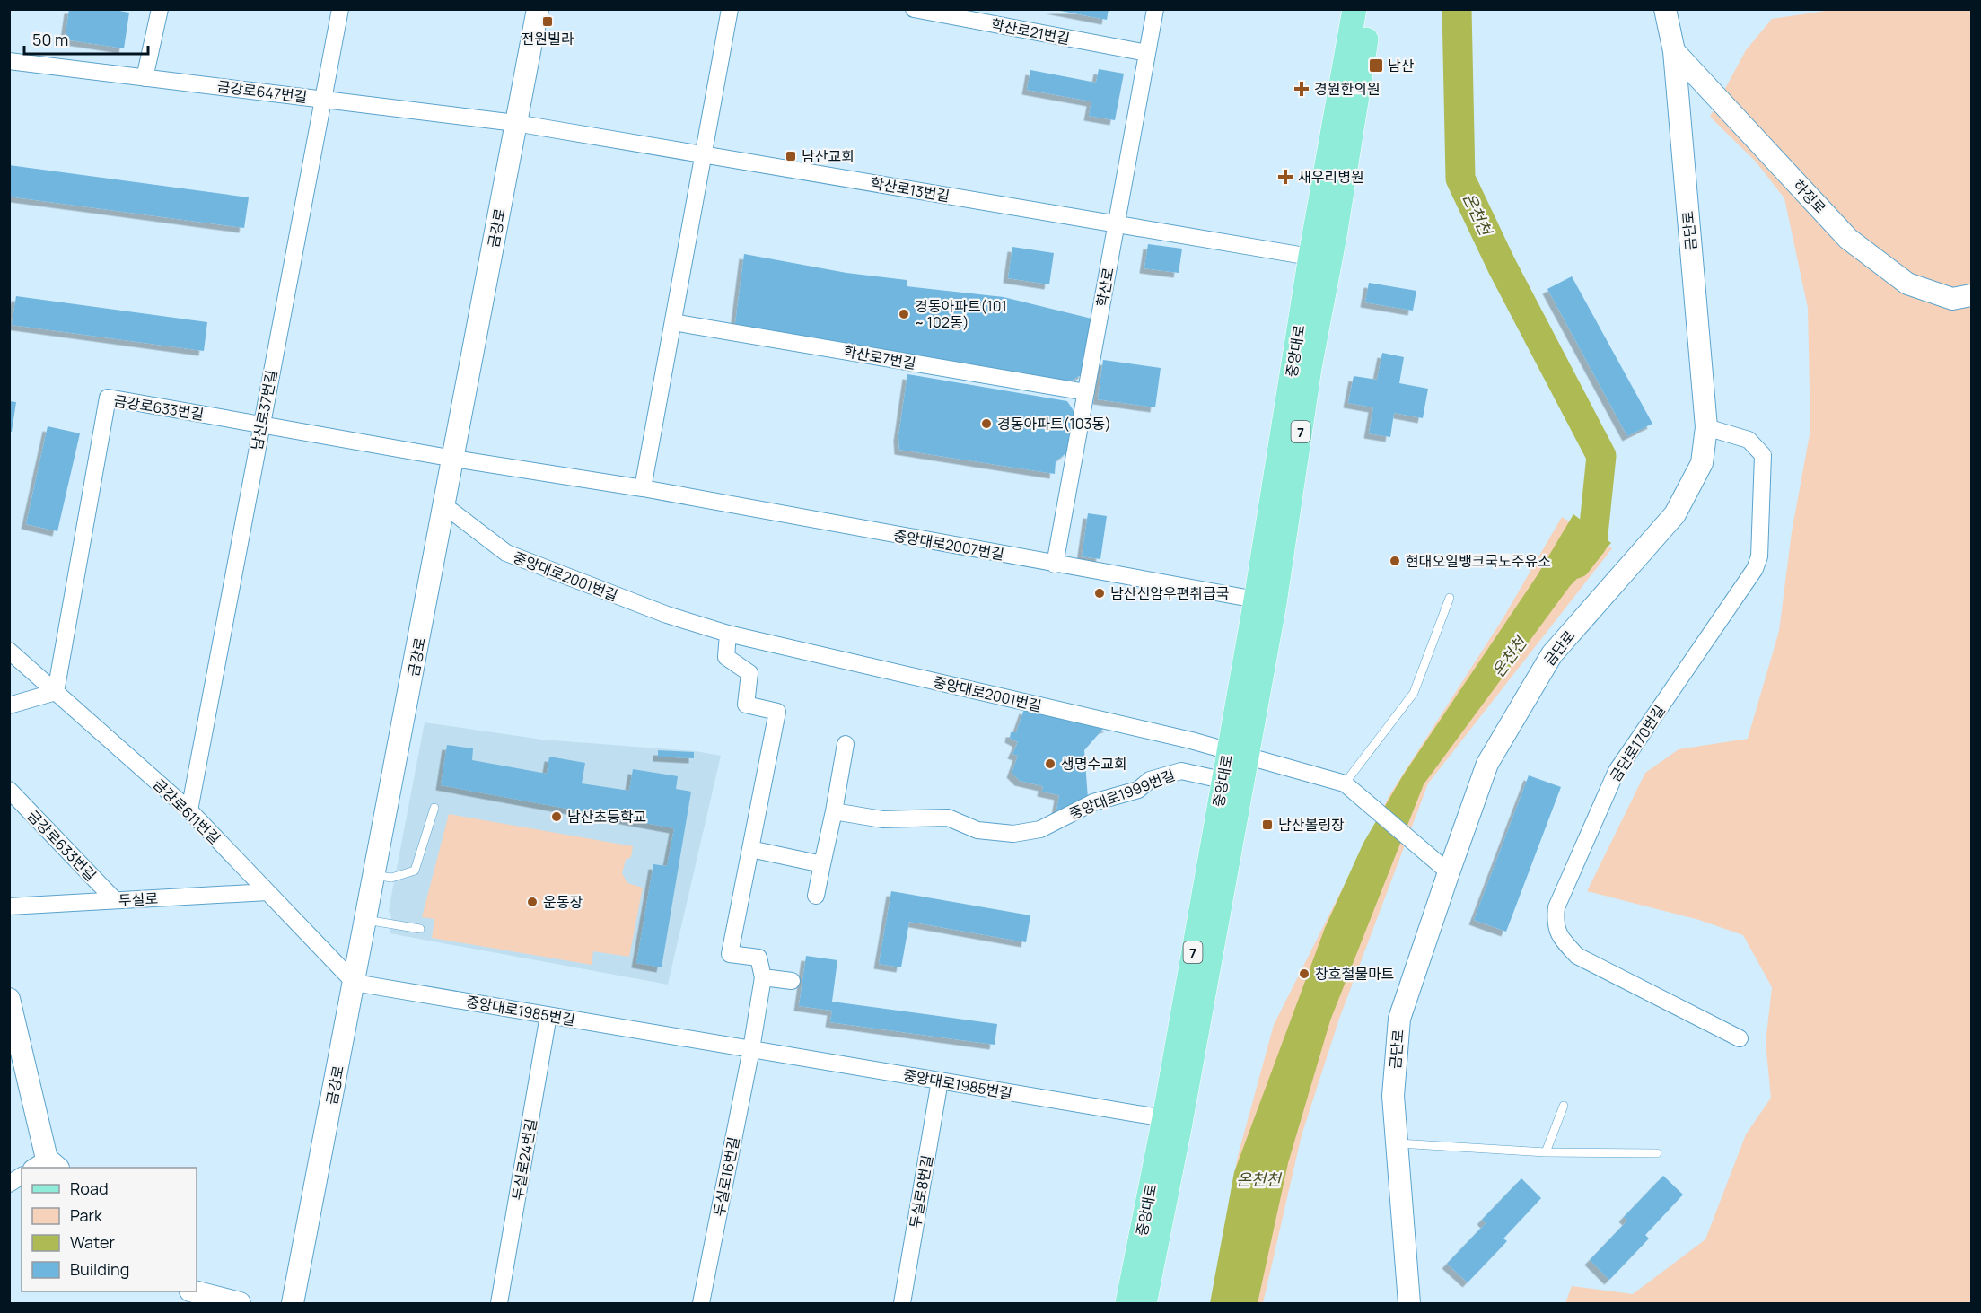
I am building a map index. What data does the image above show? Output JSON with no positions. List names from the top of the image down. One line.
{"streets":{"main road":["중앙대로","7"],"street":["학산로21번길","금강로647번길","학산로13번길","하정로","금강로","금단로","학산로","학산로7번길","금강로633번길","남산로37번길","중앙대로2007번길","중앙대로2001번길","금단로170번길","중앙대로1999번길","금강로611번길","두실로","중앙대로1985번길","두실로24번길","두실로16번길","두실로8번길"]},"crossings":[["학산로21번길","학산로"],["금강로647번길","학산로13번길"],["금강로647번길","금강로"],["금강로647번길","남산로37번길"],["학산로13번길","금강로"],["학산로13번길","학산로"],["하정로","금단로"],["금강로","금강로633번길"],["금강로","중앙대로2007번길"],["금강로","중앙대로2001번길"],["금강로","금강로611번길"],["금강로","중앙대로1985번길"],["금단로","금단로170번길"],["학산로","학산로7번길"],["학산로","중앙대로2007번길"],["중앙대로","중앙대로2007번길"],["중앙대로","중앙대로2001번길"],["중앙대로","중앙대로1999번길"],["중앙대로","중앙대로1985번길"],["금강로633번길","남산로37번길"],["금강로633번길","중앙대로2007번길"],["금강로633번길","금강로611번길"],["금강로633번길","두실로"],["남산로37번길","금강로611번길"],["금강로611번길","두실로"],["금강로611번길","중앙대로1985번길"],["중앙대로1985번길","두실로24번길"],["중앙대로1985번길","두실로16번길"],["중앙대로1985번길","두실로8번길"]],"water":["온천천"],"places":{"transit":["전원빌라","남산","남산교회","남산볼링장"],"health":["경원한의원","새우리병원"],"other":["경동아파트(101 ~ 102동)","경동아파트(103동)","현대오일뱅크국도주유소","남산신암우편취급국","생명수교회","남산초등학교","운동장","창호철물마트"]},"legend":["Road","Park","Water","Building"],"scale_bar":"50 m"}
